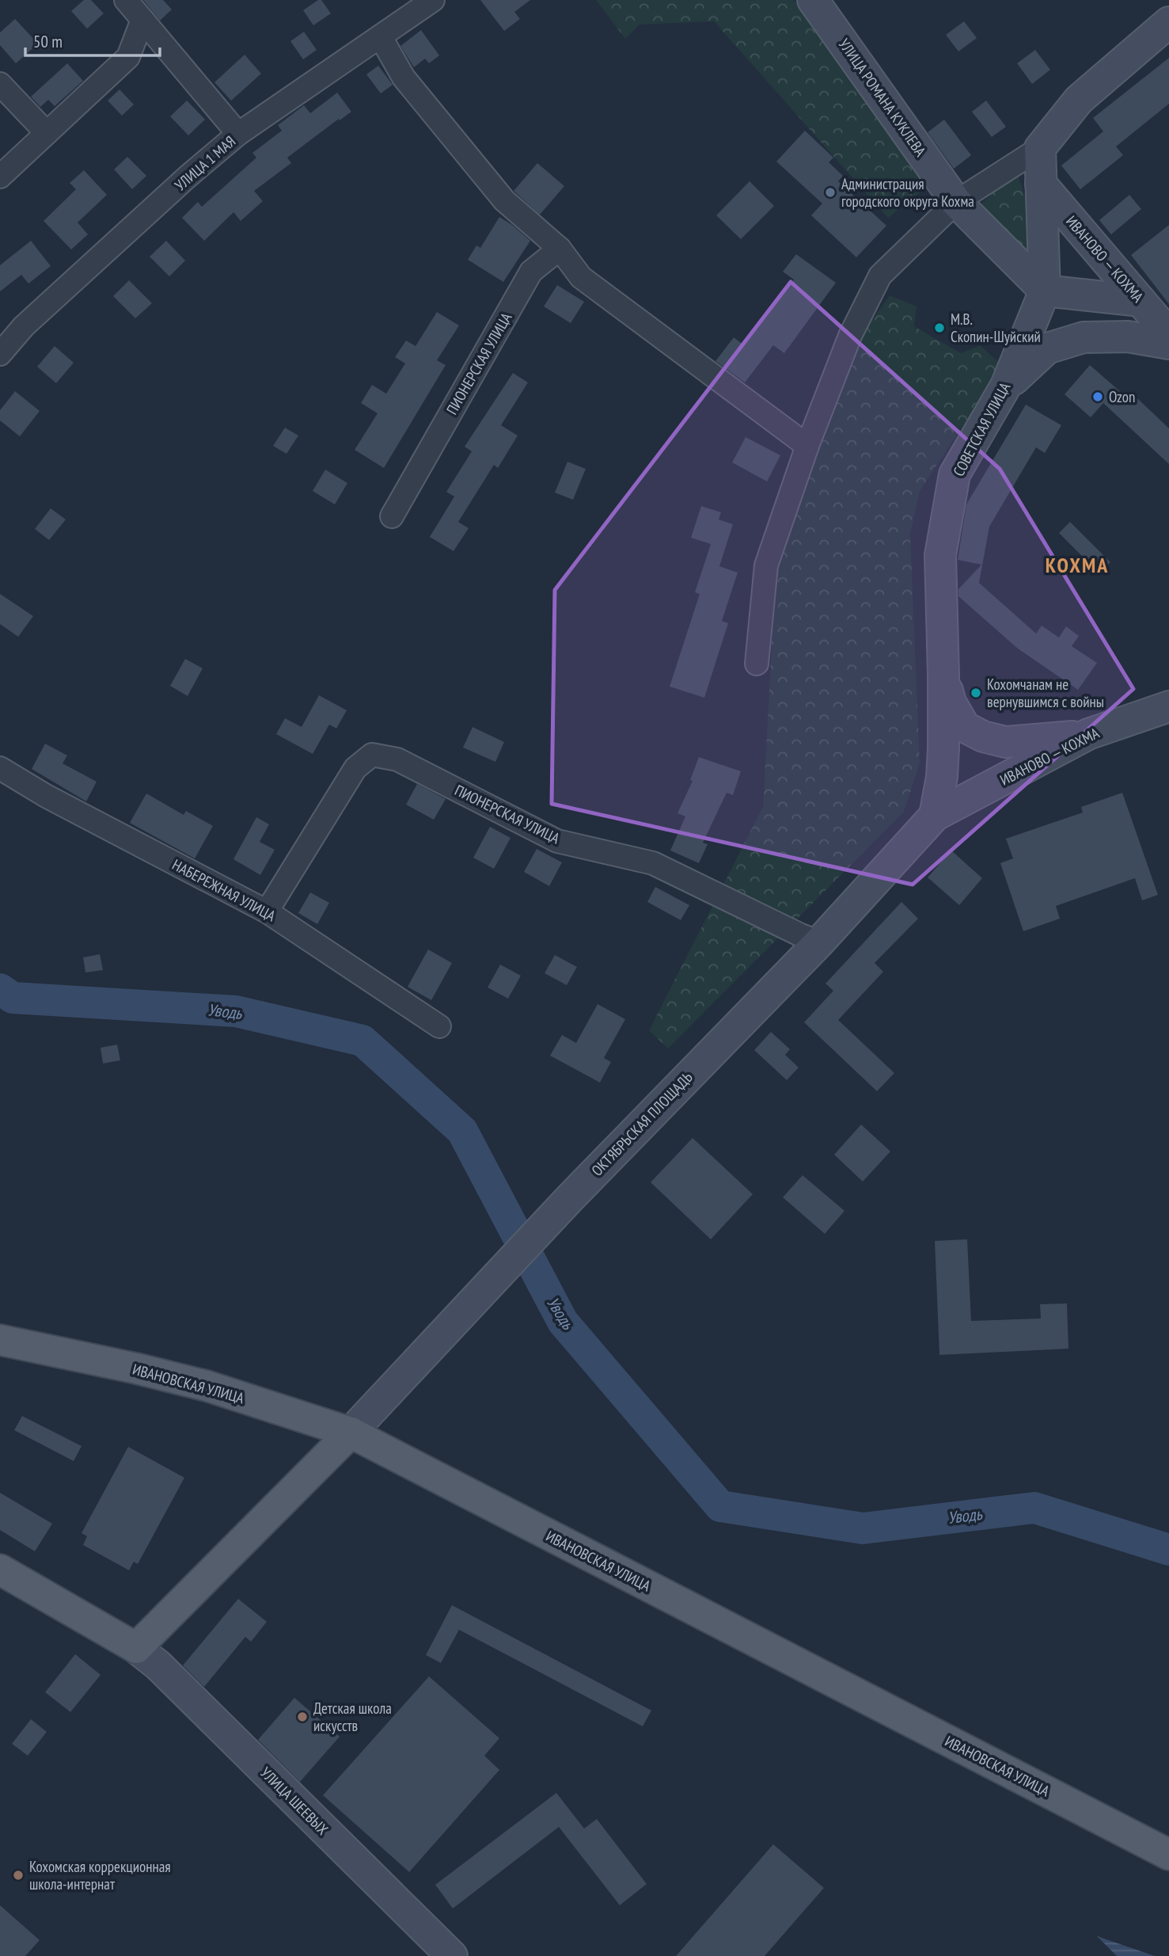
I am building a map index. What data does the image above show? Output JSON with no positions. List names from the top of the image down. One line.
{"streets":{"main road":["УЛИЦА РОМАНА КУКЛЕВА","ИВАНОВО — КОХМА","СОВЕТСКАЯ УЛИЦА","ОКТЯБРЬСКАЯ ПЛОЩАДЬ","ИВАНОВСКАЯ УЛИЦА","УЛИЦА ШЕЕВЫХ"],"street":["УЛИЦА 1 МАЯ","ПИОНЕРСКАЯ УЛИЦА","НАБЕРЕЖНАЯ УЛИЦА"]},"crossings":[["УЛИЦА РОМАНА КУКЛЕВА","СОВЕТСКАЯ УЛИЦА"],["ИВАНОВО — КОХМА","СОВЕТСКАЯ УЛИЦА"],["ИВАНОВО — КОХМА","ОКТЯБРЬСКАЯ ПЛОЩАДЬ"],["ПИОНЕРСКАЯ УЛИЦА","НАБЕРЕЖНАЯ УЛИЦА"],["ПИОНЕРСКАЯ УЛИЦА","ОКТЯБРЬСКАЯ ПЛОЩАДЬ"],["СОВЕТСКАЯ УЛИЦА","ОКТЯБРЬСКАЯ ПЛОЩАДЬ"],["ОКТЯБРЬСКАЯ ПЛОЩАДЬ","ИВАНОВСКАЯ УЛИЦА"]],"districts":["КОХМА"],"water":["Уводь"],"places":["Администрация городского округа Кохма","М.В. Скопин-Шуйский","Ozon","Кохомчанам не вернувшимся с войны","Детская школа искусств","Кохомская коррекционная школа-интернат"],"scale_bar":"50 m"}
